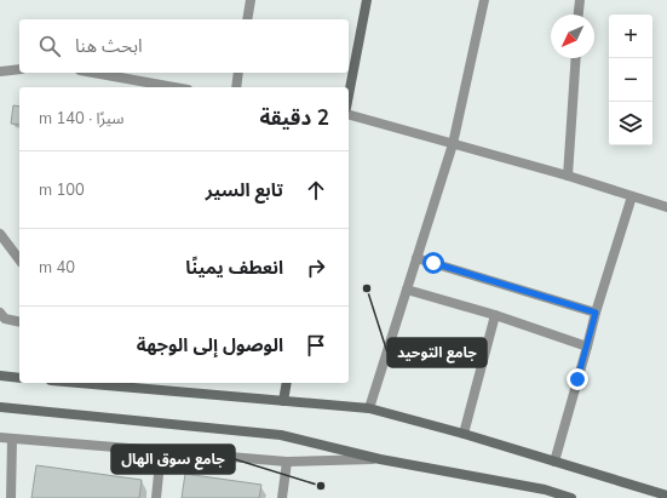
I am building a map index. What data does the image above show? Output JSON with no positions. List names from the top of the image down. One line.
{"places":["جامع التوحيد","جامع سوق الهال"],"north":"bottom left","page":{"map_buttons":["+","−"],"search":"ابحث هنا","heading":["2 دقيقة","سيرًا · 140 m"],"list":[["تابع السير","100 m"],["انعطف يمينًا","40 m"],"الوصول إلى الوجهة"]}}
